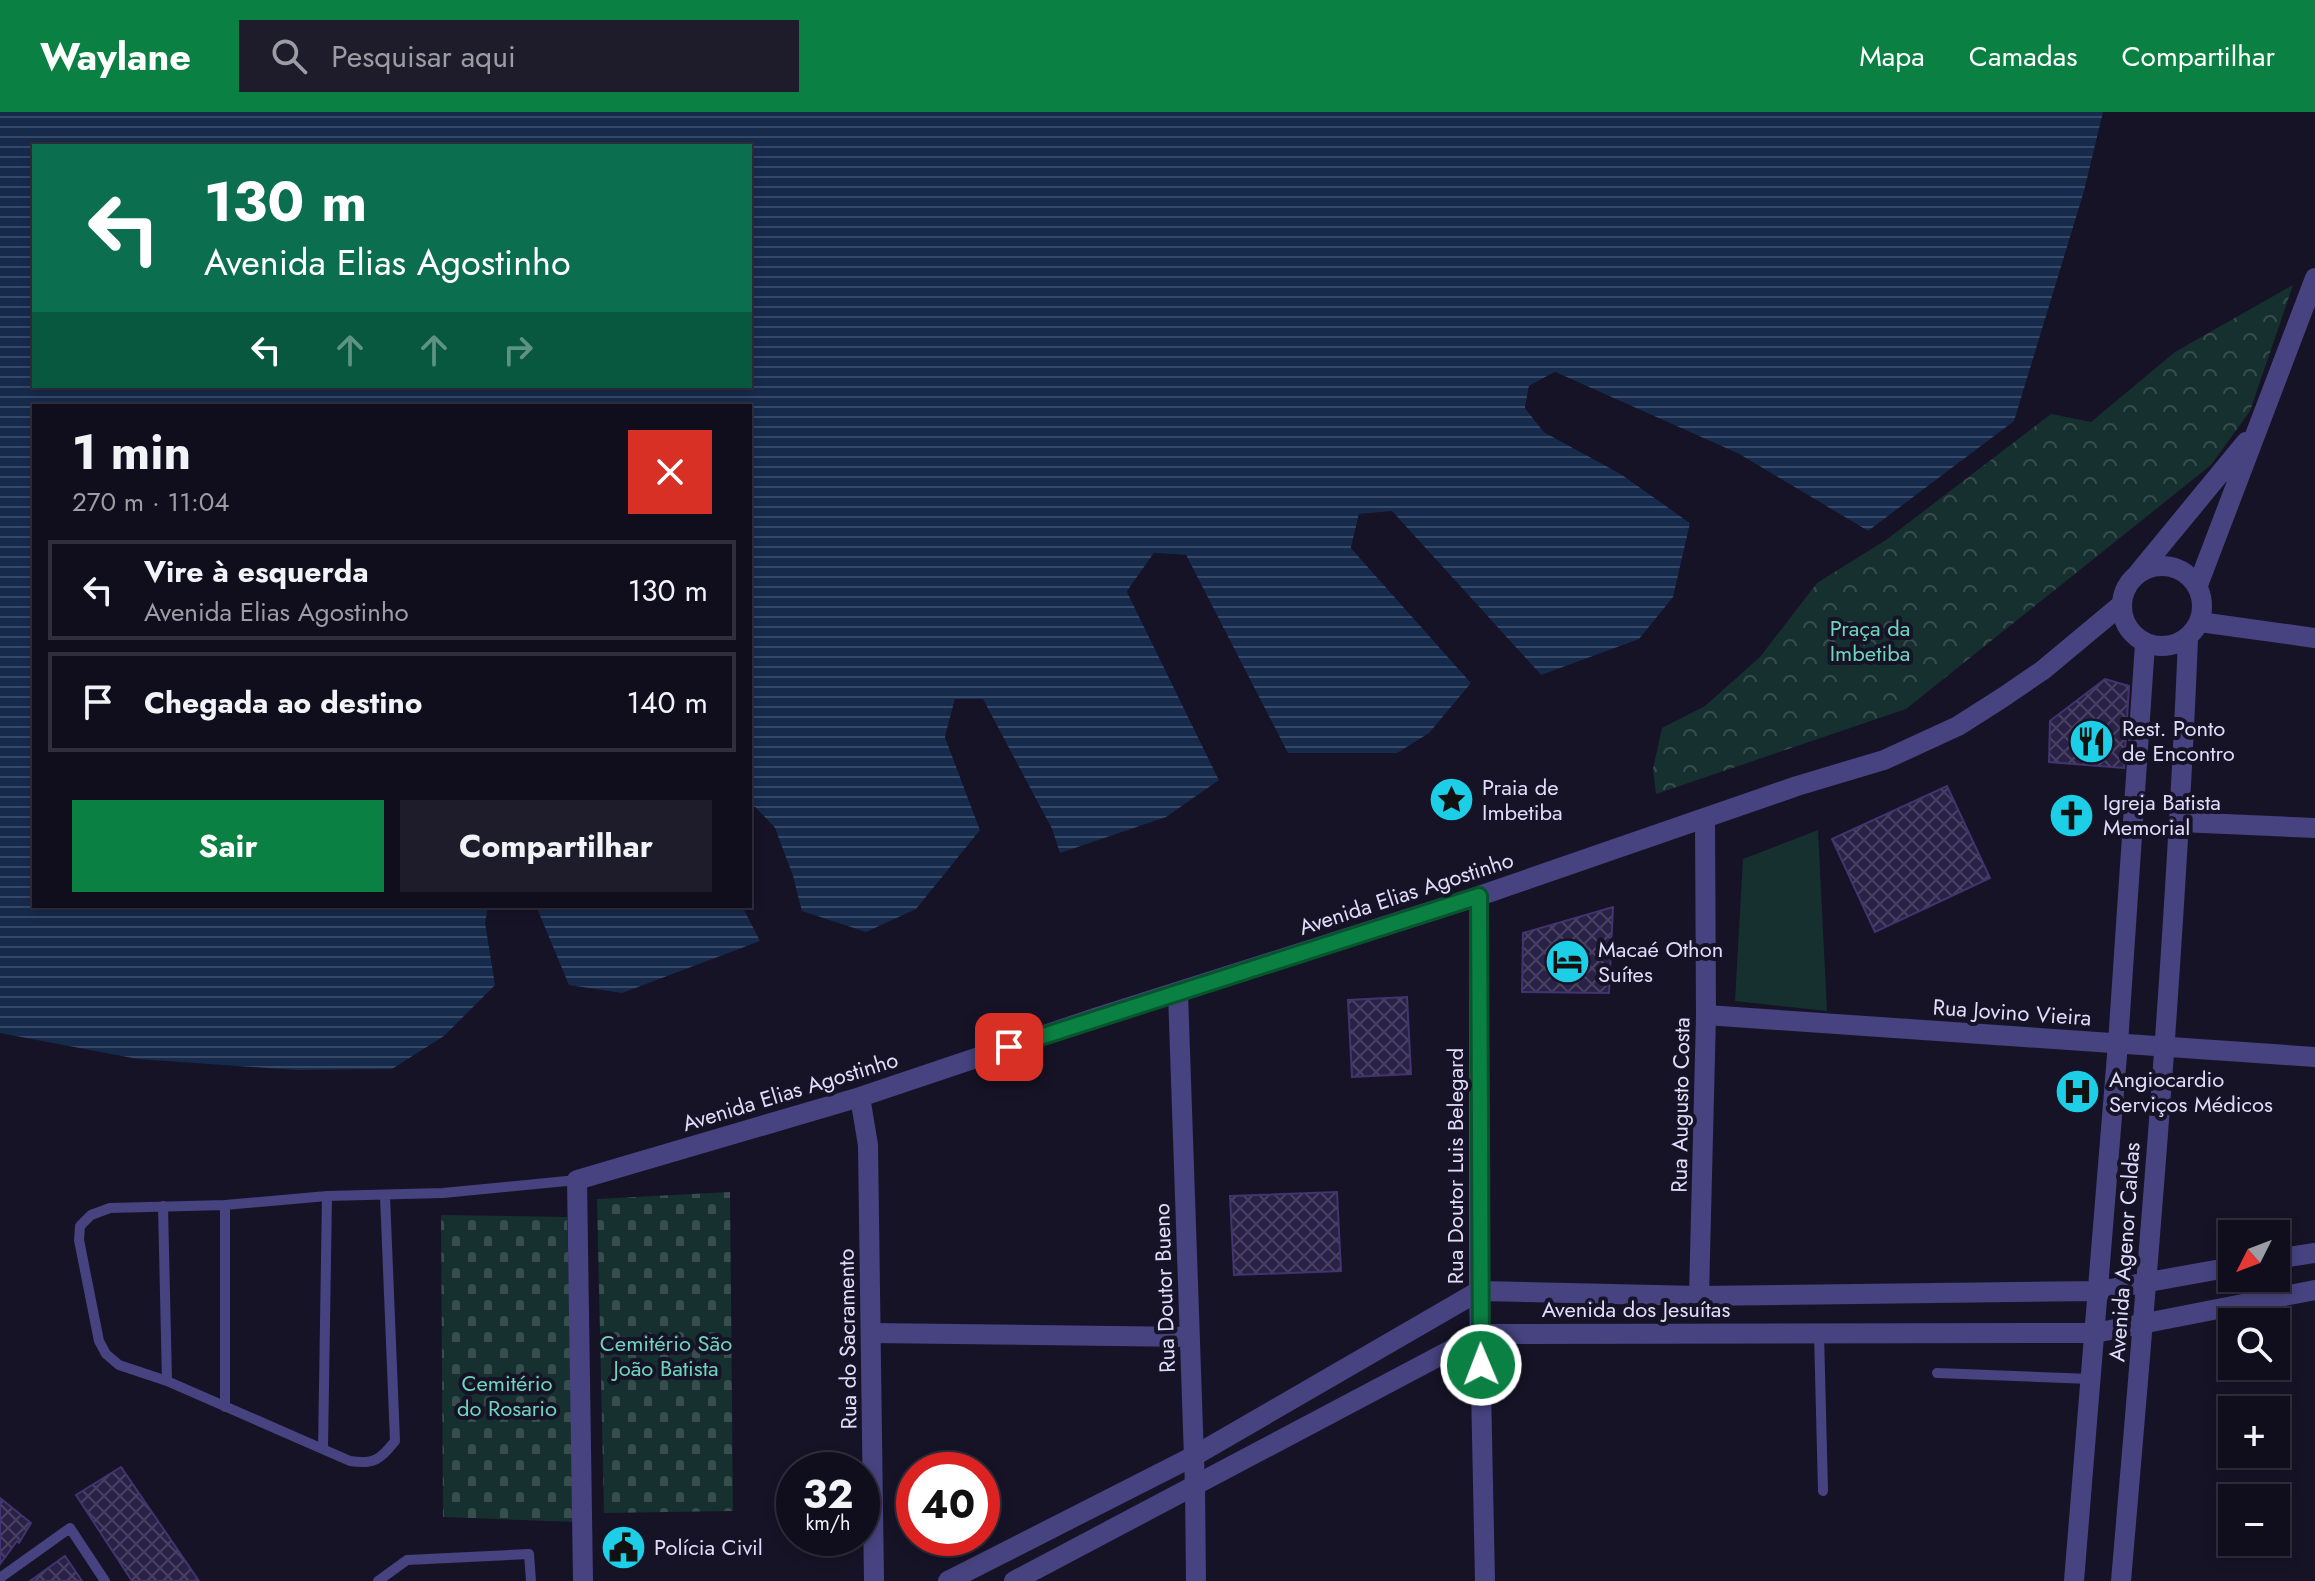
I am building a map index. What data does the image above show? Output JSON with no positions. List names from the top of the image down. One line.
{"streets":{"street":["Avenida Elias Agostinho","Rua Jovino Vieira","Rua Augusto Costa","Rua Doutor Luis Belegard","Avenida Agenor Caldas","Rua Doutor Bueno","Avenida dos Jesuítas","Rua do Sacramento"]},"crossings":[["Avenida Elias Agostinho","Rua Augusto Costa"],["Avenida Elias Agostinho","Rua Doutor Luis Belegard"],["Avenida Elias Agostinho","Avenida Agenor Caldas"],["Avenida Elias Agostinho","Rua Doutor Bueno"],["Avenida Elias Agostinho","Rua do Sacramento"],["Rua Jovino Vieira","Rua Augusto Costa"],["Rua Jovino Vieira","Avenida Agenor Caldas"],["Rua Augusto Costa","Avenida dos Jesuítas"],["Rua Doutor Luis Belegard","Avenida dos Jesuítas"],["Avenida Agenor Caldas","Avenida dos Jesuítas"],["Rua Doutor Bueno","Avenida dos Jesuítas"]],"parks":["Praça da Imbetiba","Cemitério São João Batista","Cemitério do Rosario"],"places":{"restaurant":["Rest. Ponto de Encontro"],"place":["Praia de Imbetiba"],"church":["Igreja Batista Memorial"],"hotel":["Macaé Othon Suítes"],"hospital":["Angiocardio Serviços Médicos"],"public building":["Polícia Civil"]},"north":"bottom left","page":{"header":"Waylane","search":"Pesquisar aqui","nav":["Mapa","Camadas","Compartilhar"],"turn":["130 m","Avenida Elias Agostinho"],"heading":["1 min","270 m · 11:04"],"list":[{"name":"Vire à esquerda","note":"Avenida Elias Agostinho","value":"130 m"},{"name":"Chegada ao destino","value":"140 m"}],"buttons":["Sair","Compartilhar"],"map_buttons":["+","−"],"speed":"32 km/h","limit":"40"}}
